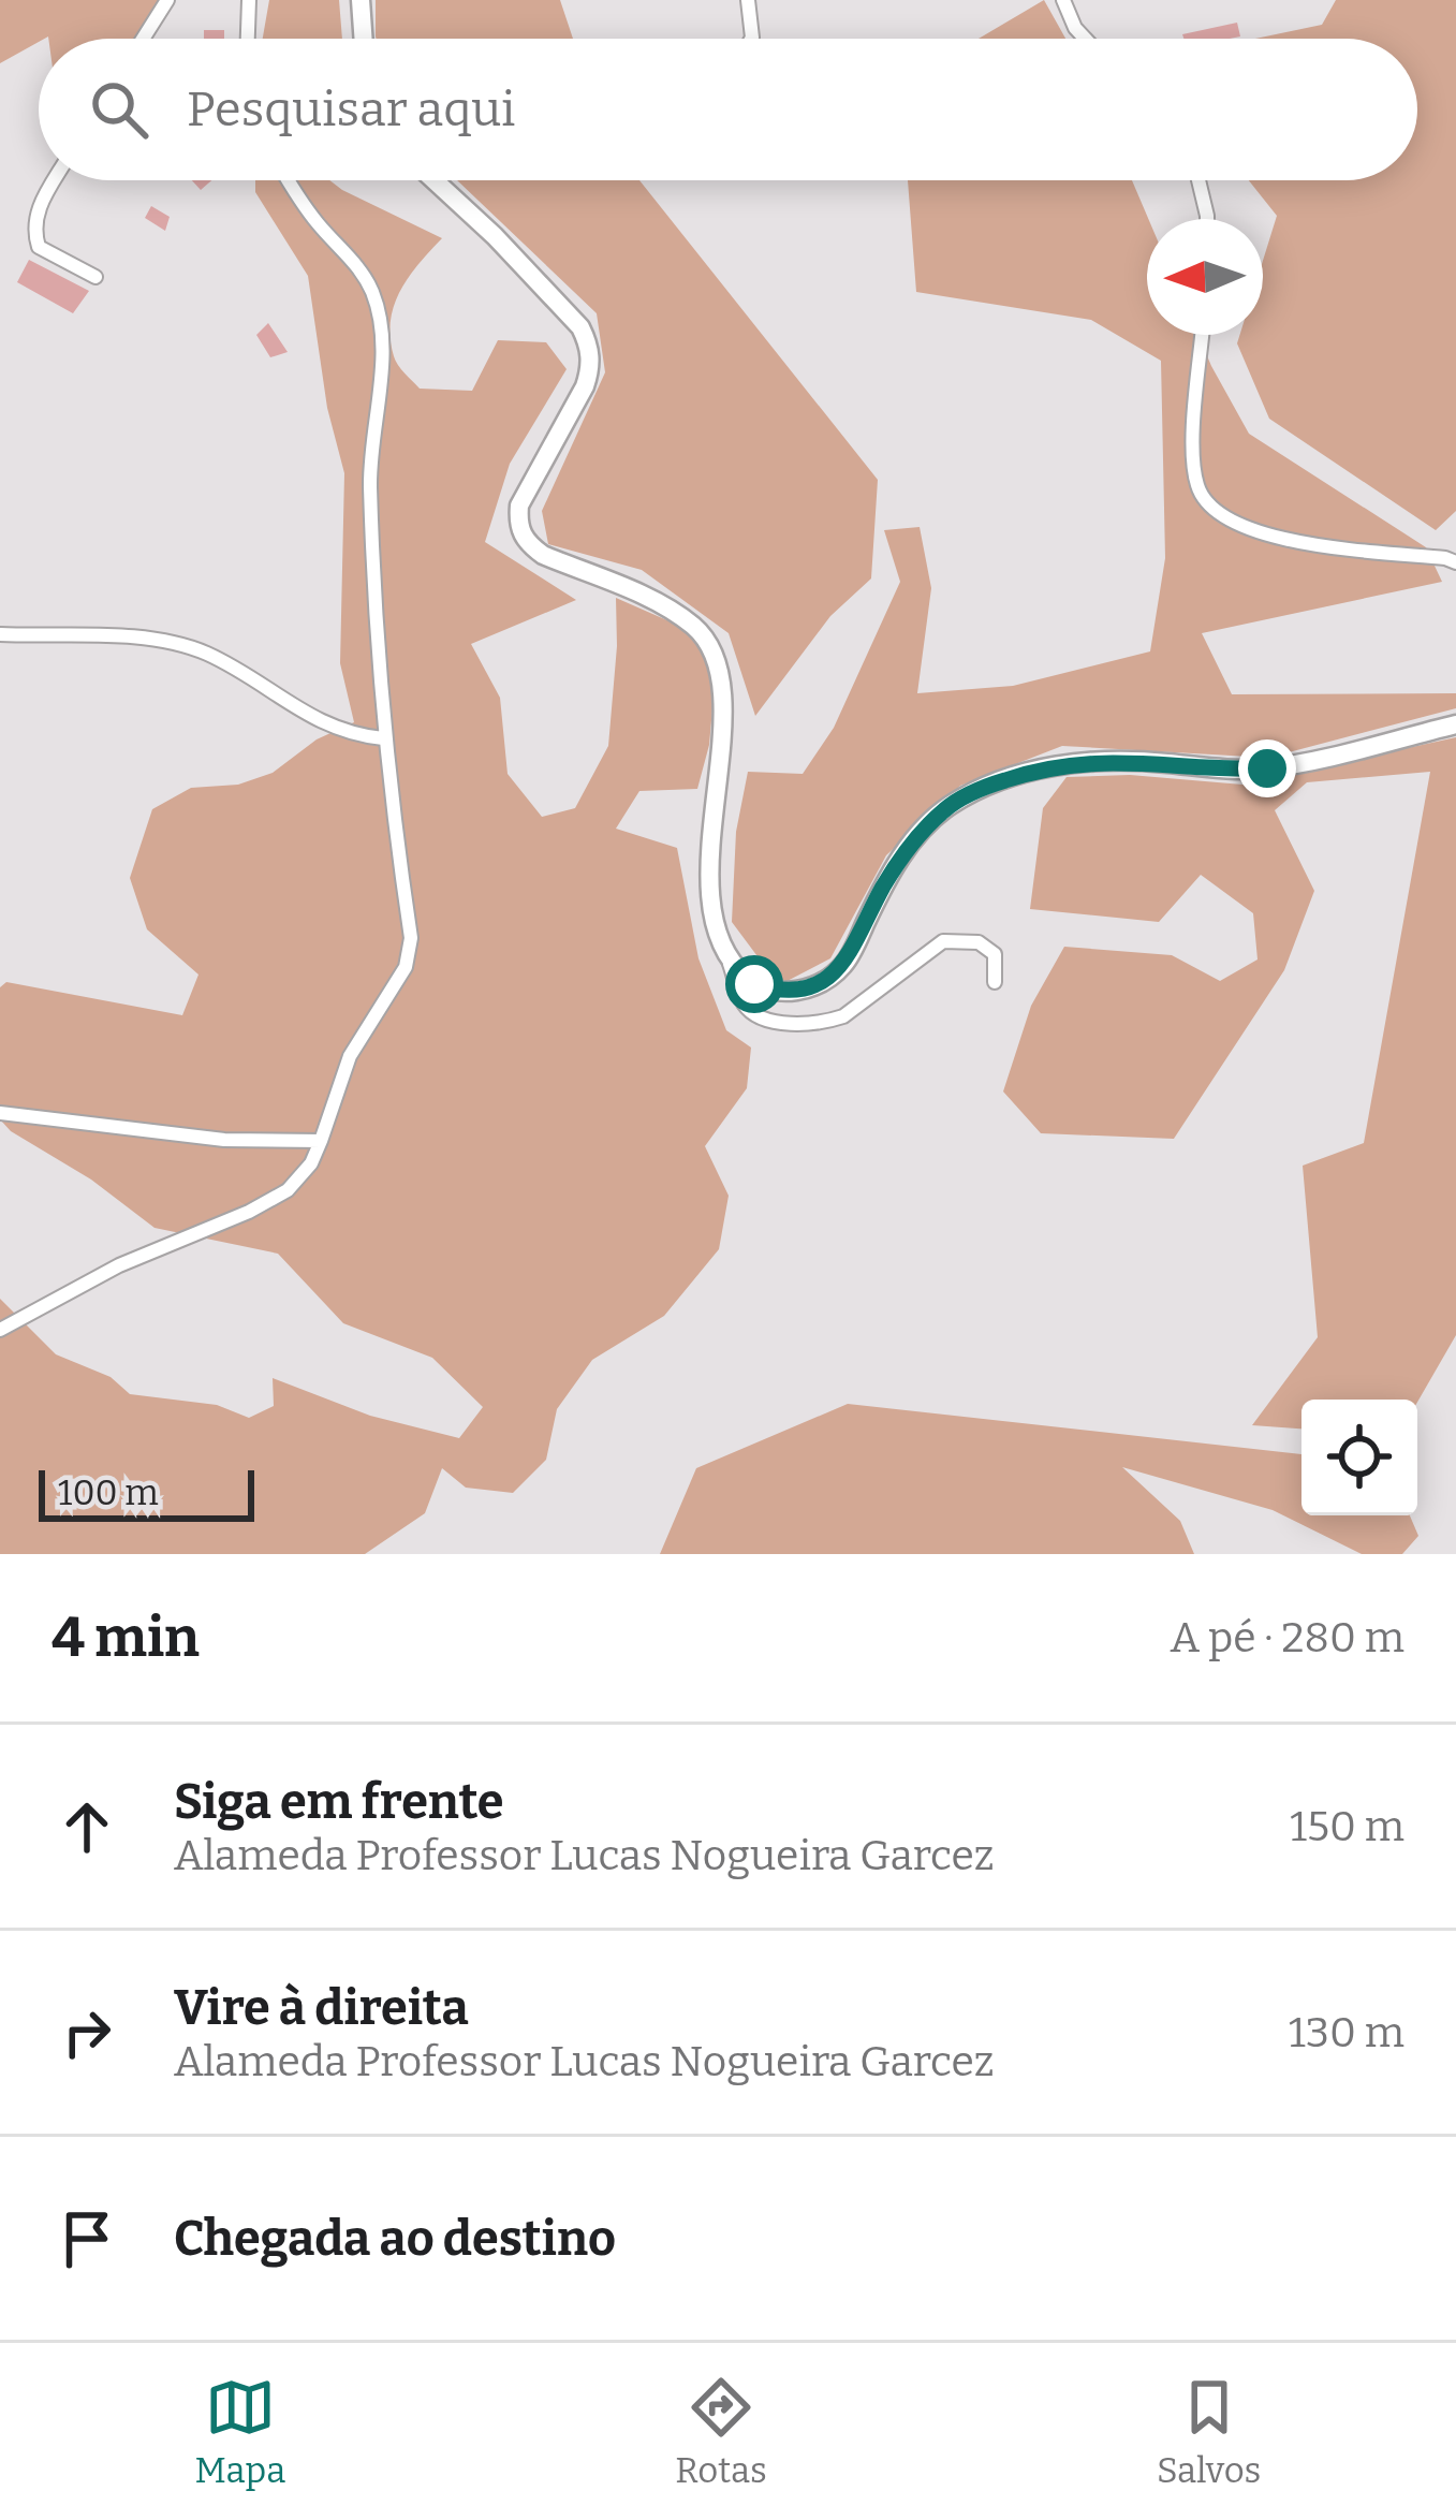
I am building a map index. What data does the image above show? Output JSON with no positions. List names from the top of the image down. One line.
{"scale_bar":"100 m","north":"left","page":{"search":"Pesquisar aqui","scale":"100 m","heading":["4 min","A pé · 280 m"],"list":[["Siga em frente","Alameda Professor Lucas Nogueira Garcez","150 m"],["Vire à direita","Alameda Professor Lucas Nogueira Garcez","130 m"],"Chegada ao destino"],"nav":["Mapa","Rotas","Salvos"]}}
